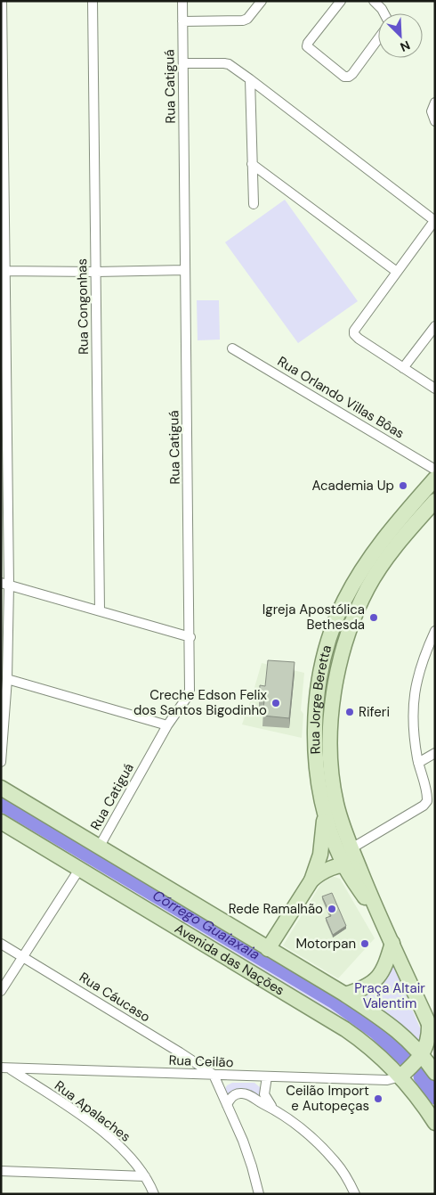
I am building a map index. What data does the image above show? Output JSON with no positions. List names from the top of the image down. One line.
{"streets":{"main road":["Rua Jorge Beretta","Avenida das Nações"],"street":["Rua Catiguá","Rua Congonhas","Rua Orlando Villas Bôas","Rua Cáucaso","Rua Ceilão","Rua Apalaches"]},"crossings":[["Rua Catiguá","Avenida das Nações"],["Avenida das Nações","Rua Ceilão"],["Rua Cáucaso","Rua Ceilão"],["Rua Ceilão","Rua Apalaches"]],"water":["Córrego Guaiaxaia"],"parks":["Praça Altair Valentim"],"places":["Academia Up","Igreja Apostólica Bethesda","Creche Edson Felix dos Santos Bigodinho","Riferi","Rede Ramalhão","Motorpan","Ceilão Import e Autopeças"],"north":"bottom right"}
